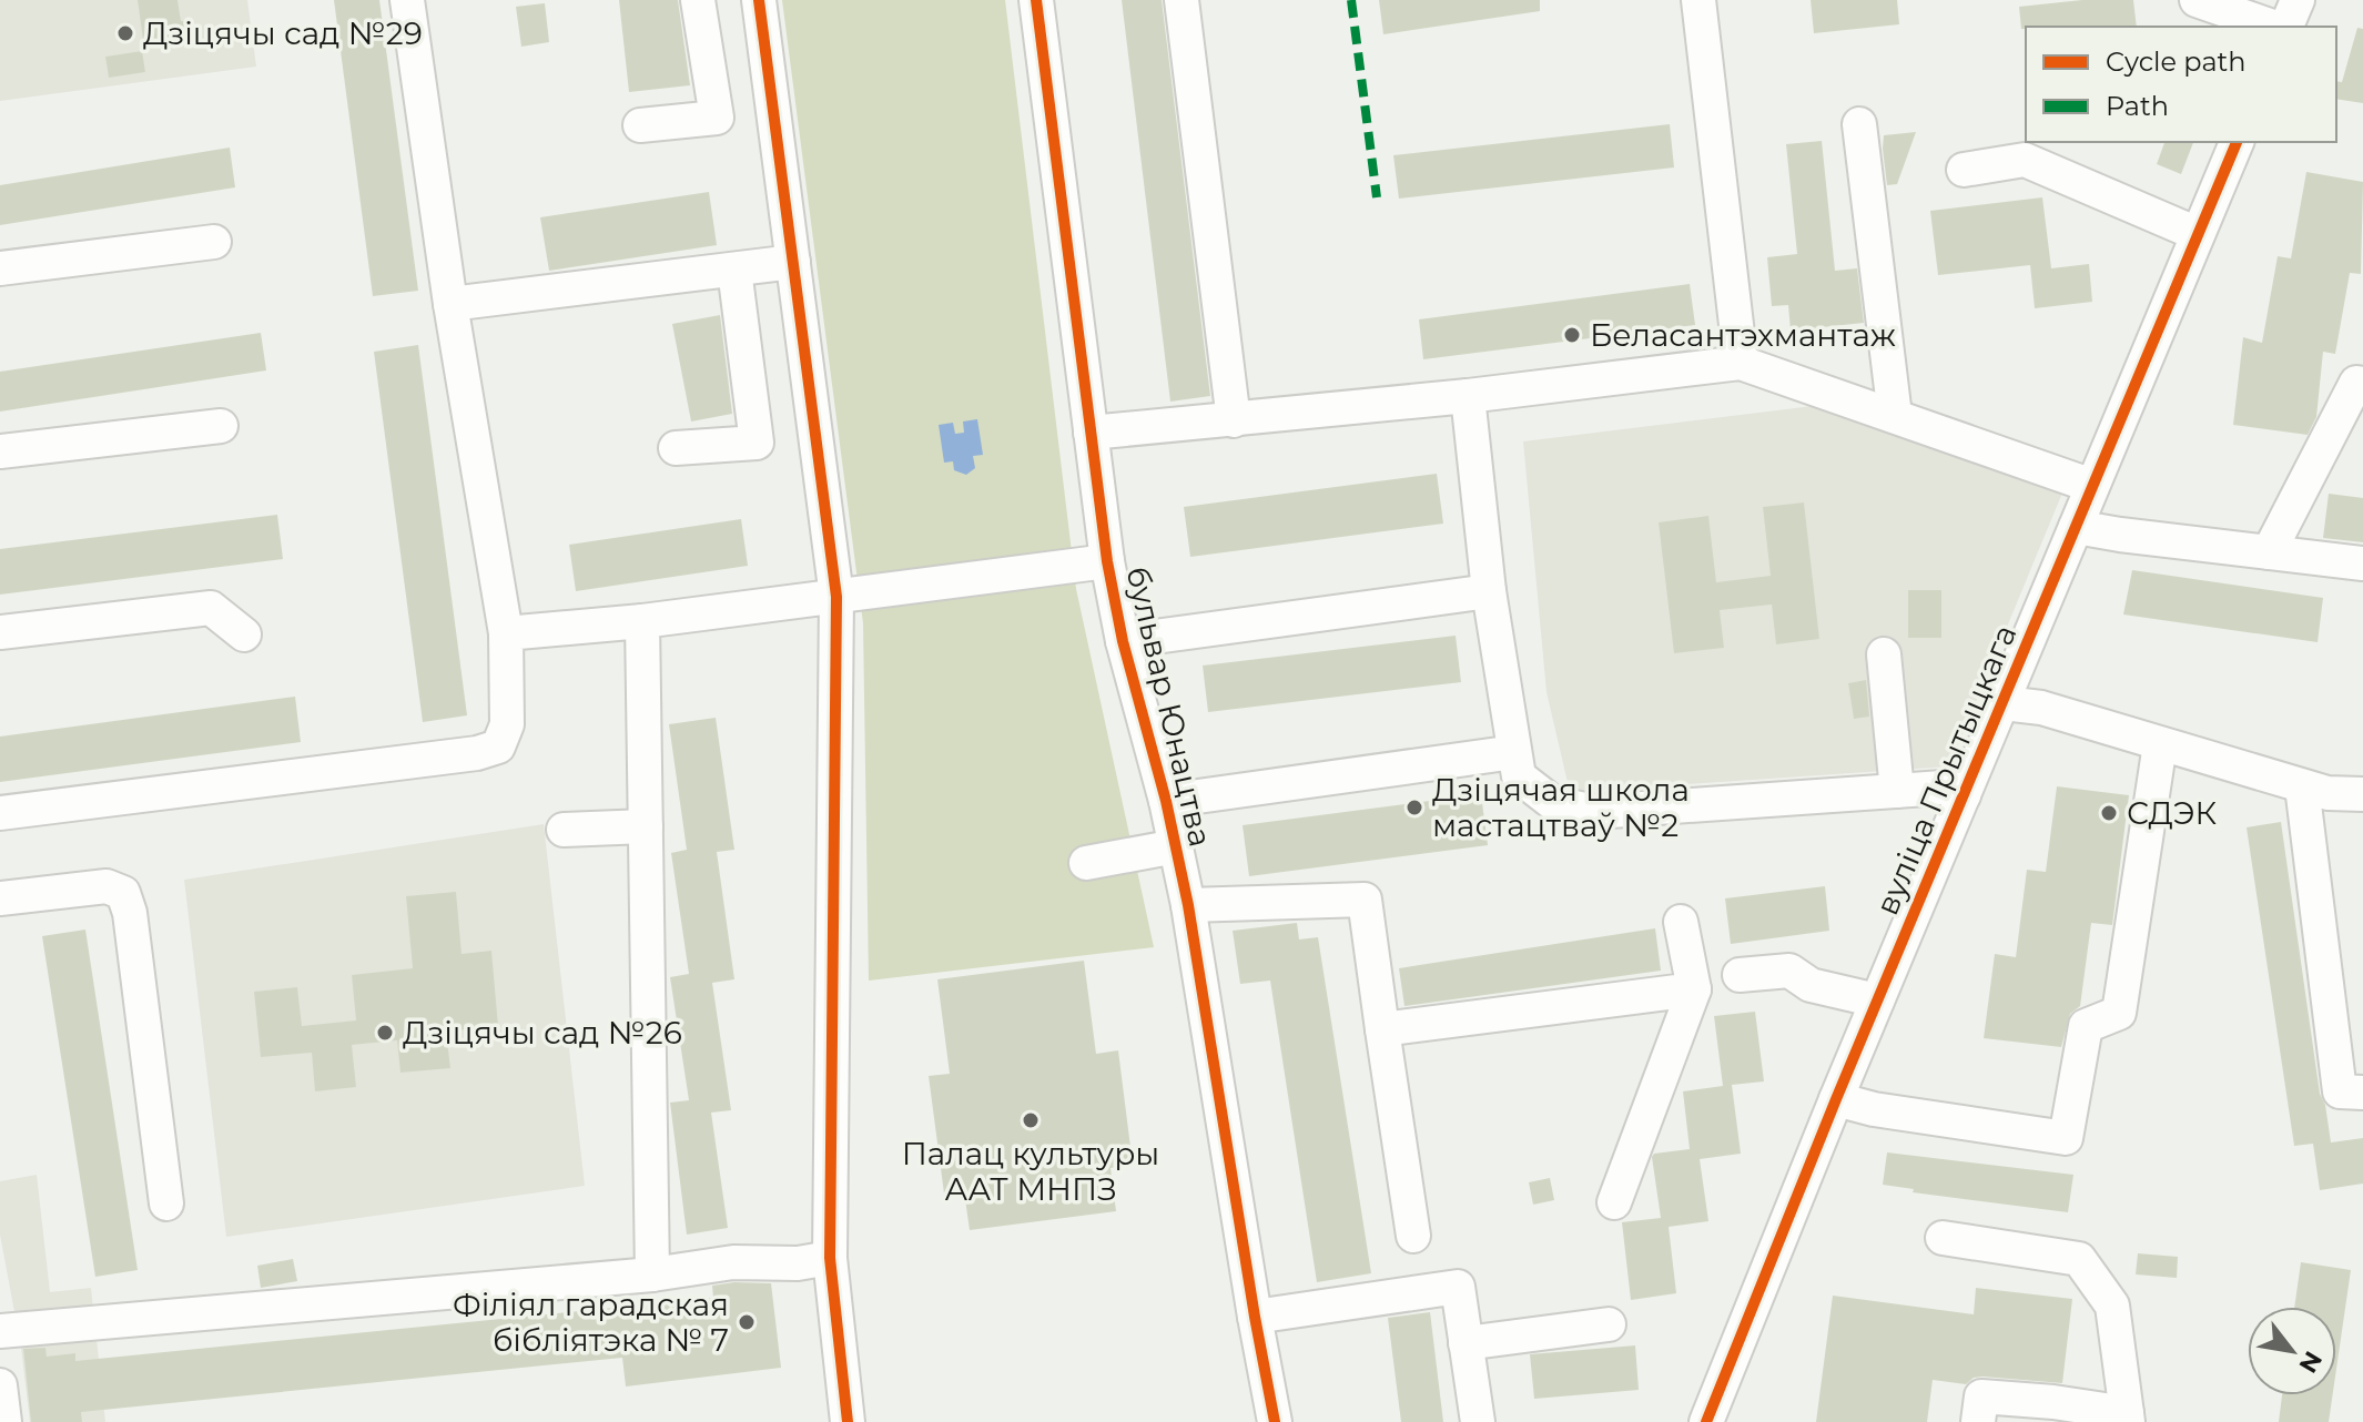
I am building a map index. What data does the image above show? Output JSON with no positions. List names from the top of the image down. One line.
{"streets":{"street":["бульвар Юнацтва","вуліца Прытыцкага"]},"places":["Дзіцячы сад №29","Беласантэхмантаж","Дзіцячая школа мастацтваў №2","СДЭК","Дзіцячы сад №26","Палац культуры ААТ МНПЗ","Філіял гарадская бібліятэка № 7"],"legend":["Cycle path","Path"],"north":"bottom right"}
